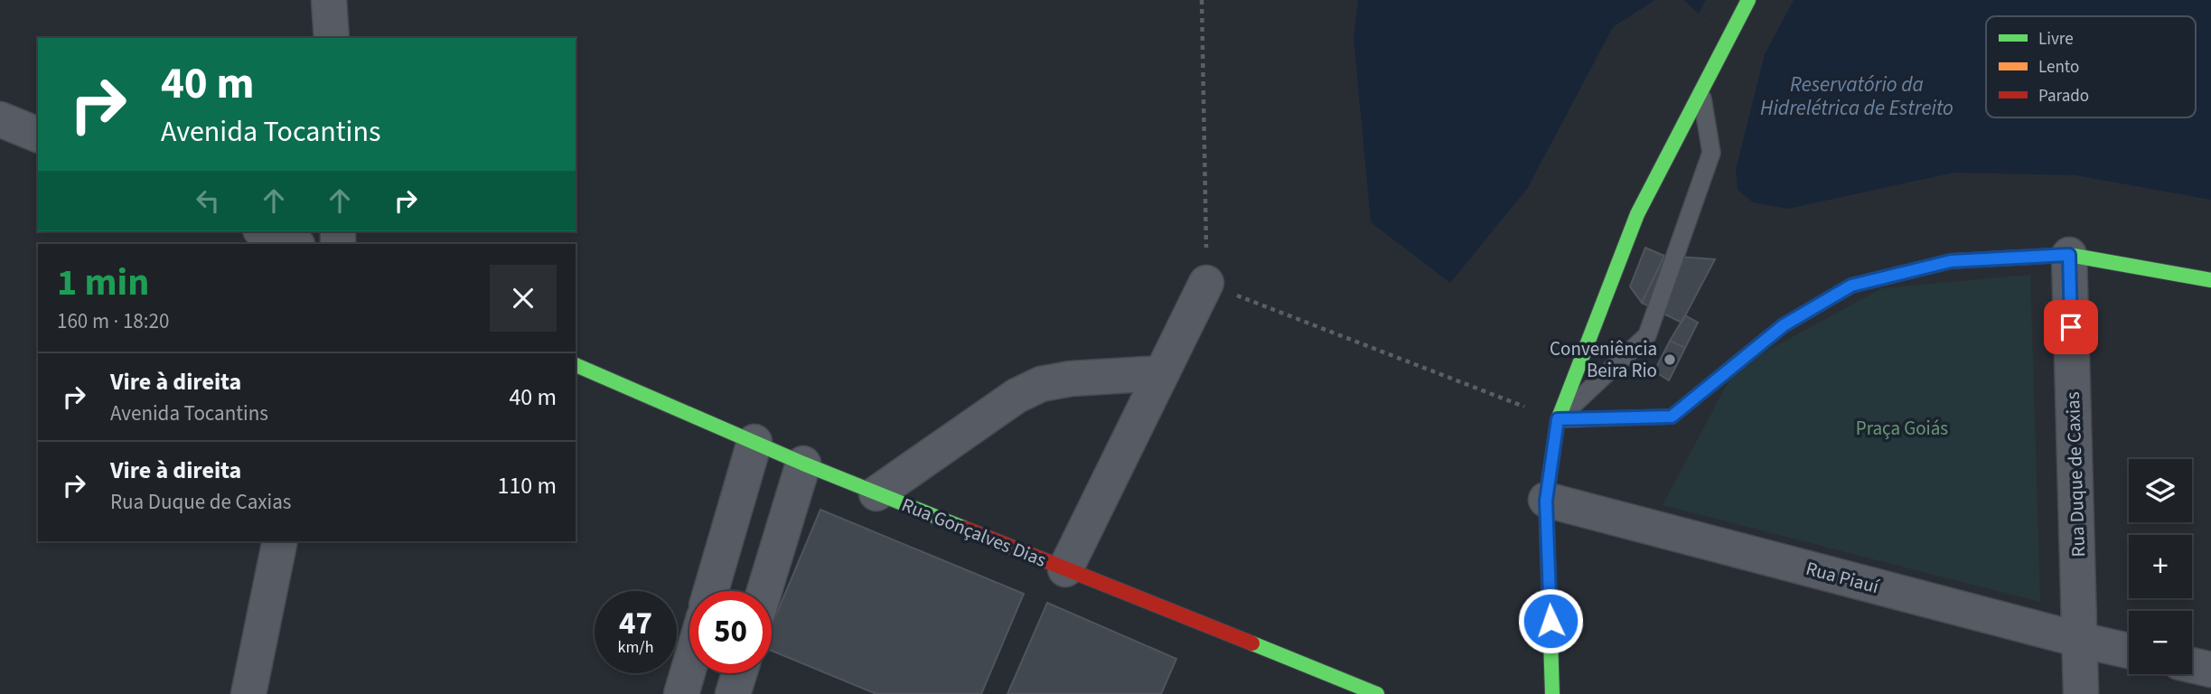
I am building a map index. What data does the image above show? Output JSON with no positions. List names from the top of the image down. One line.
{"streets":{"street":["Rua Duque de Caxias","Rua Gonçalves Dias","Rua Piauí"]},"crossings":[["Rua Duque de Caxias","Rua Piauí"]],"water":["Reservatório da Hidrelétrica de Estreito"],"parks":["Praça Goiás"],"places":["Conveniência Beira Rio"],"legend":["Livre","Lento","Parado"],"page":{"turn":["40 m","Avenida Tocantins"],"heading":["1 min","160 m · 18:20"],"list":[{"name":"Vire à direita","note":"Avenida Tocantins","value":"40 m"},{"name":"Vire à direita","note":"Rua Duque de Caxias","value":"110 m"}],"map_buttons":["+","−"],"speed":"47 km/h","limit":"50"}}
